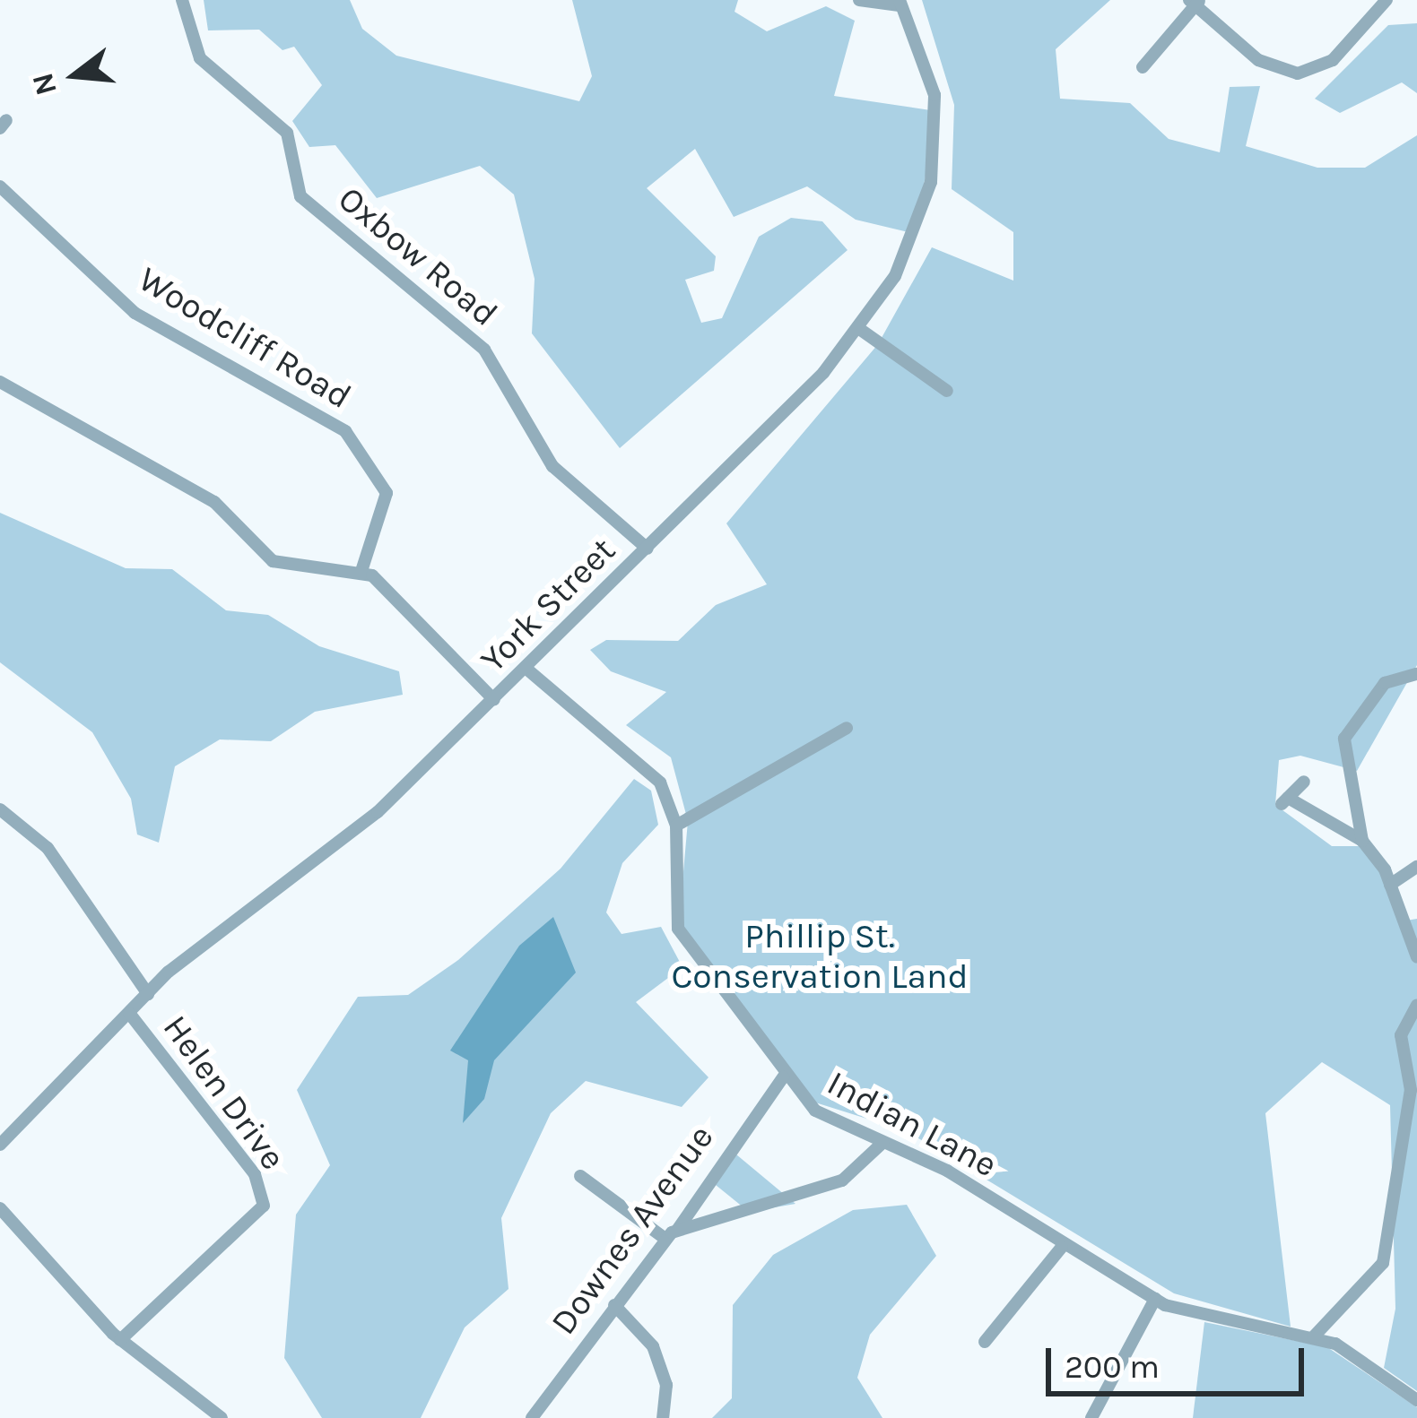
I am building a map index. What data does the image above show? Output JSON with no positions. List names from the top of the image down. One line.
{"streets":{"street":["Oxbow Road","Woodcliff Road","York Street","Helen Drive","Indian Lane","Downes Avenue"]},"crossings":[["Oxbow Road","York Street"],["York Street","Helen Drive"],["York Street","Indian Lane"],["Indian Lane","Downes Avenue"]],"parks":["Phillip St. Conservation Land"],"scale_bar":"200 m","north":"left"}
